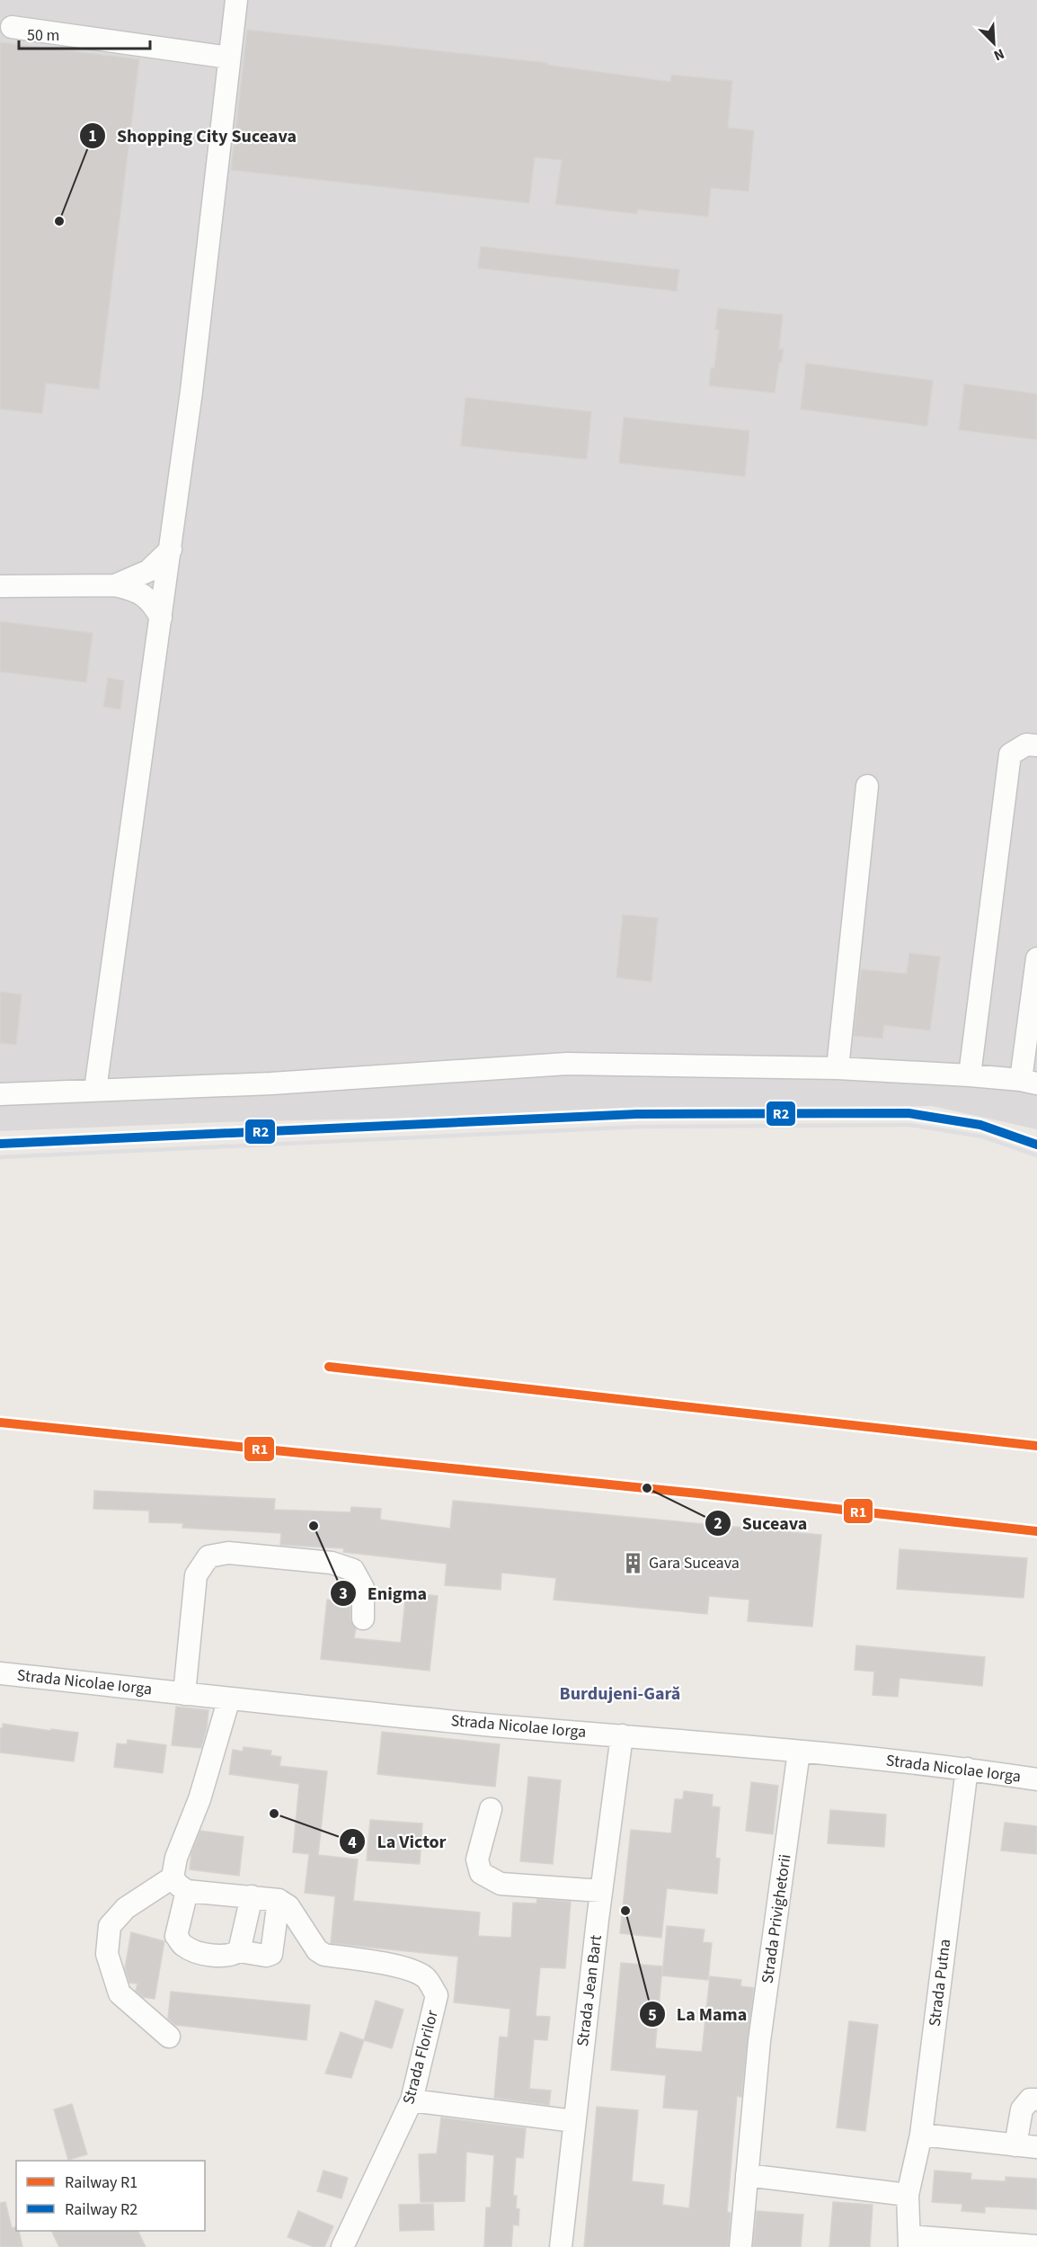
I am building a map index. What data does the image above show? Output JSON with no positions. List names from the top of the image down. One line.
{"streets":{"street":["Strada Nicolae Iorga","Strada Privighetorii","Strada Putna","Strada Jean Bart","Strada Florilor"]},"crossings":[["Strada Nicolae Iorga","Strada Privighetorii"],["Strada Nicolae Iorga","Strada Putna"],["Strada Nicolae Iorga","Strada Jean Bart"]],"districts":["Burdujeni-Gară"],"places":{"other":["Shopping City Suceava","Suceava","Enigma","La Victor","La Mama"],"building":["Gara Suceava"]},"lines":["rail line R2","rail line R1"],"legend":["Railway R1","Railway R2"],"scale_bar":"50 m","north":"bottom right"}
